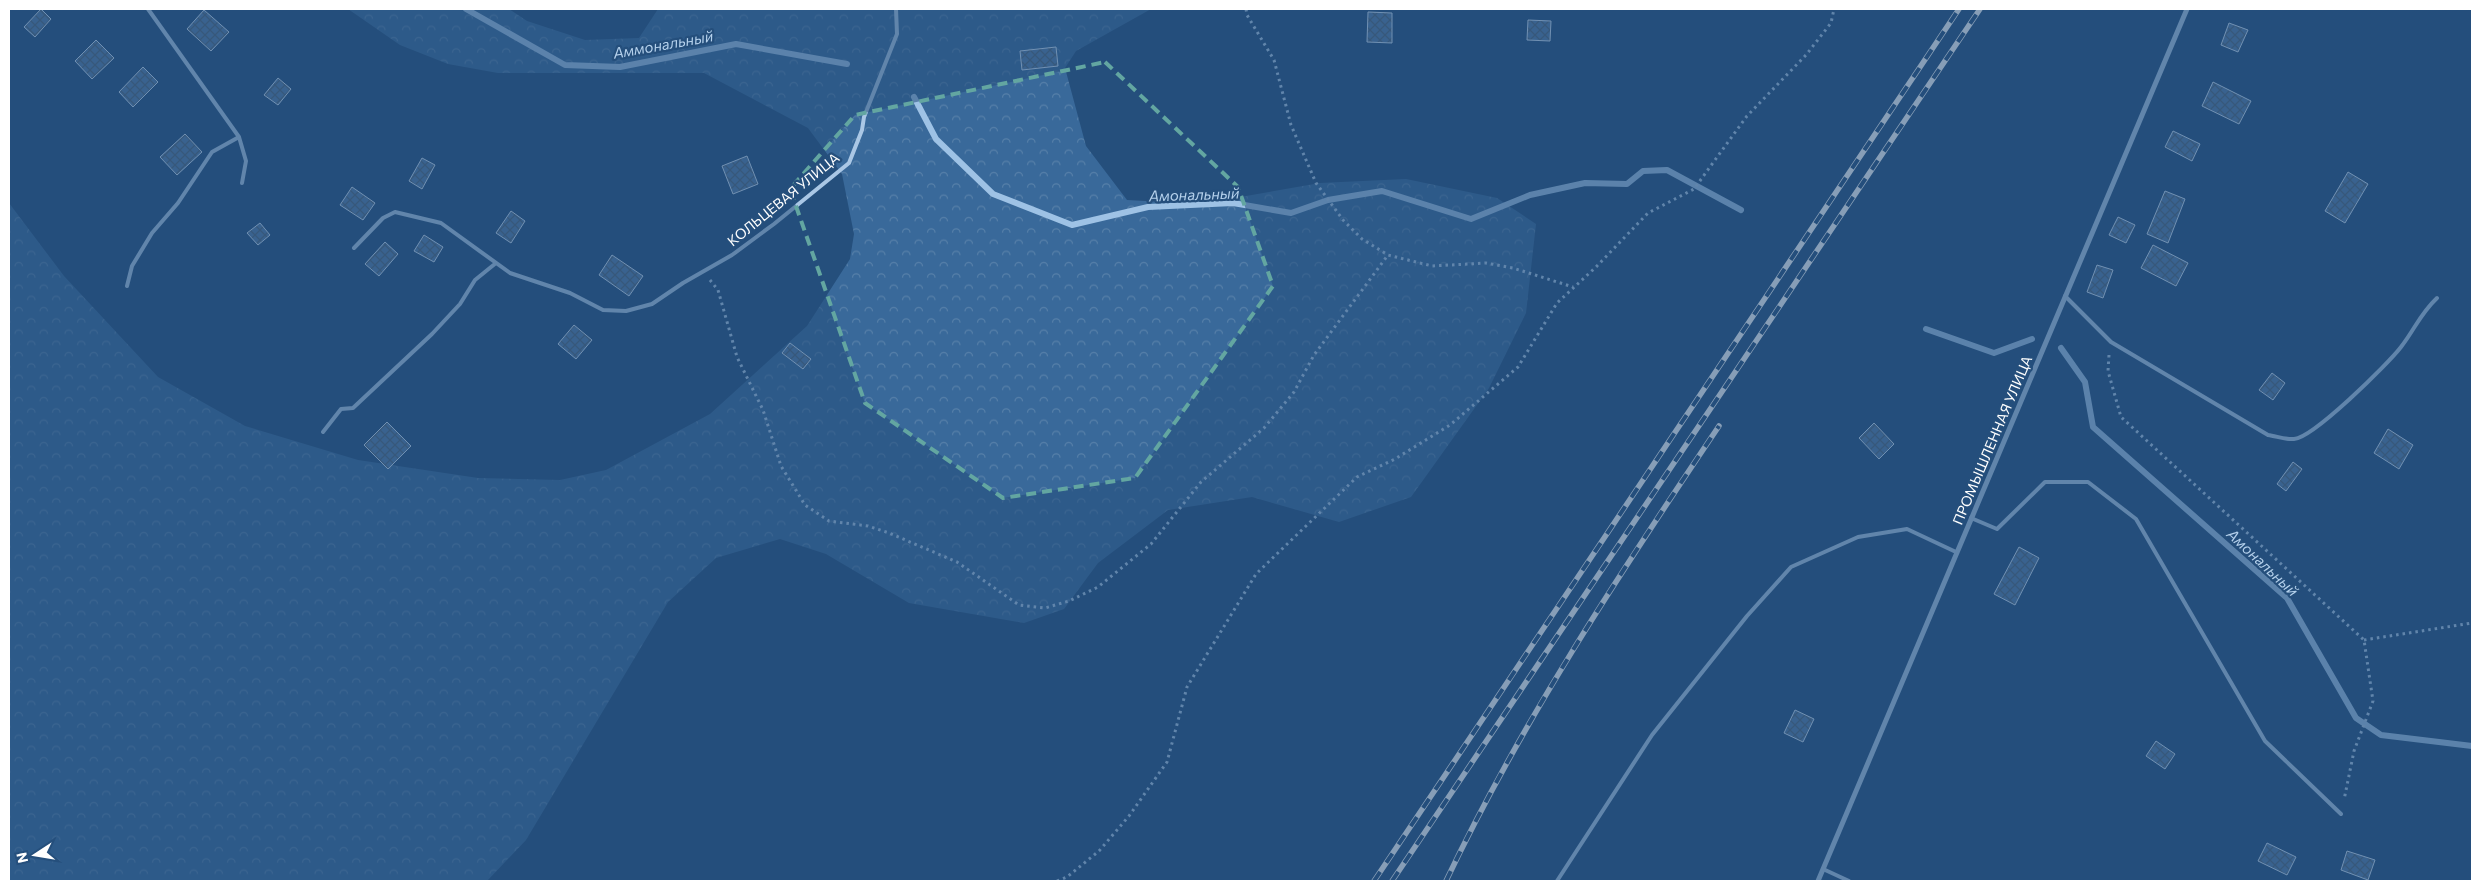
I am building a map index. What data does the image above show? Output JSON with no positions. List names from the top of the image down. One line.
{"streets":{"street":["ПРОМЫШЛЕННАЯ УЛИЦА"],"lane":["КОЛЬЦЕВАЯ УЛИЦА"]},"water":["Аммональный","Амональный"],"north":"left"}
